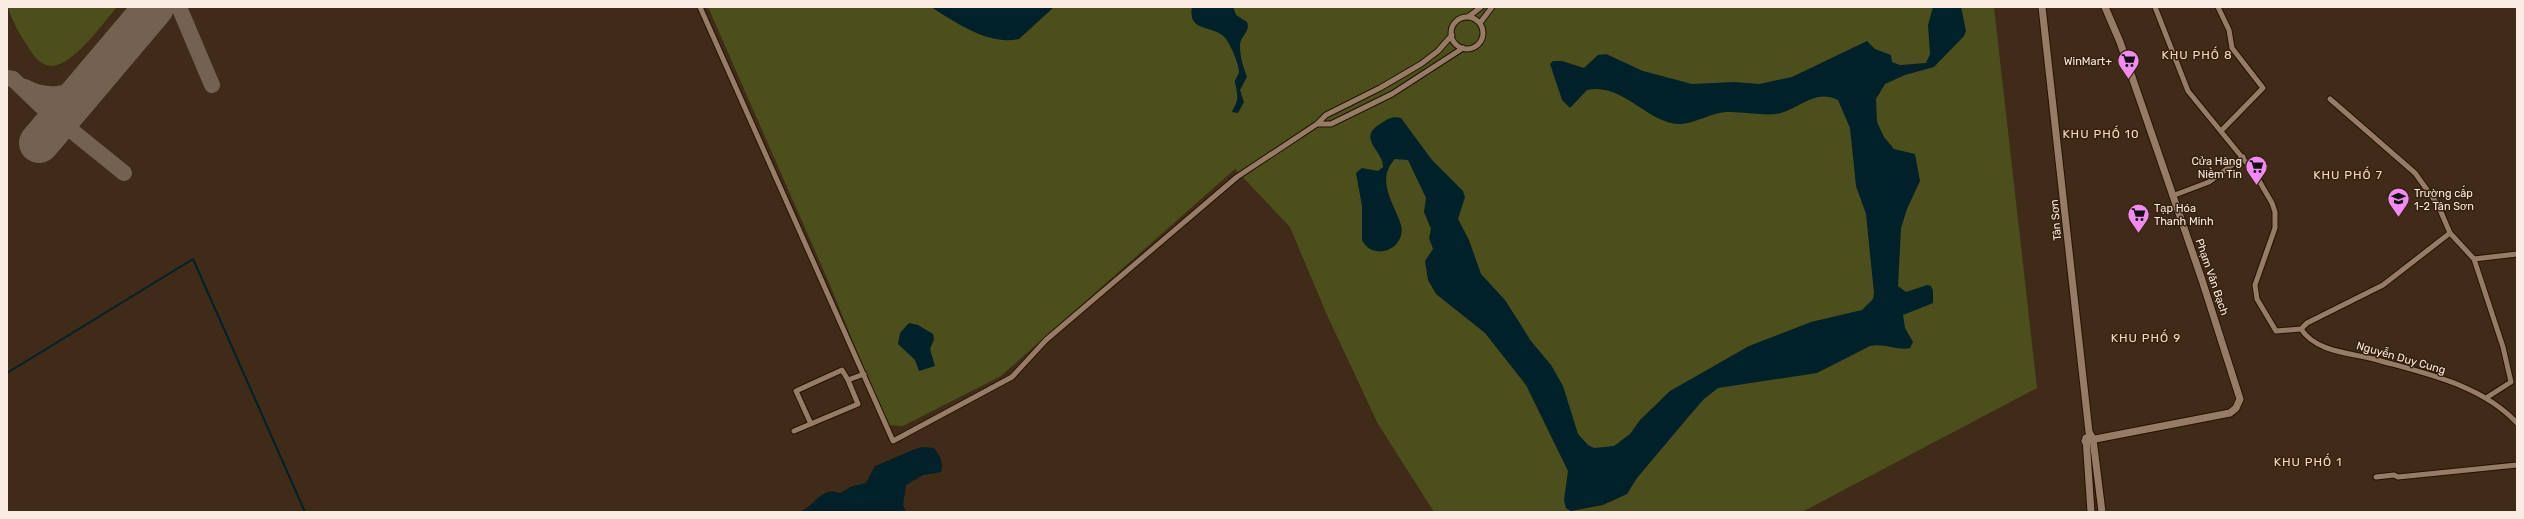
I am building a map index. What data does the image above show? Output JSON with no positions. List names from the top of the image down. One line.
{"streets":{"street":["Tân Sơn","Phạm Văn Bạch","Nguyễn Duy Cung"]},"crossings":[["Tân Sơn","Phạm Văn Bạch"]],"districts":["KHU PHỐ 8","KHU PHỐ 10","KHU PHỐ 7","KHU PHỐ 9","KHU PHỐ 1"],"places":{"supermarket":["WinMart+","Cửa Hàng Niềm Tin","Tạp Hóa Thanh Minh"],"school or university":["Trường cấp 1-2 Tân Sơn"]}}
